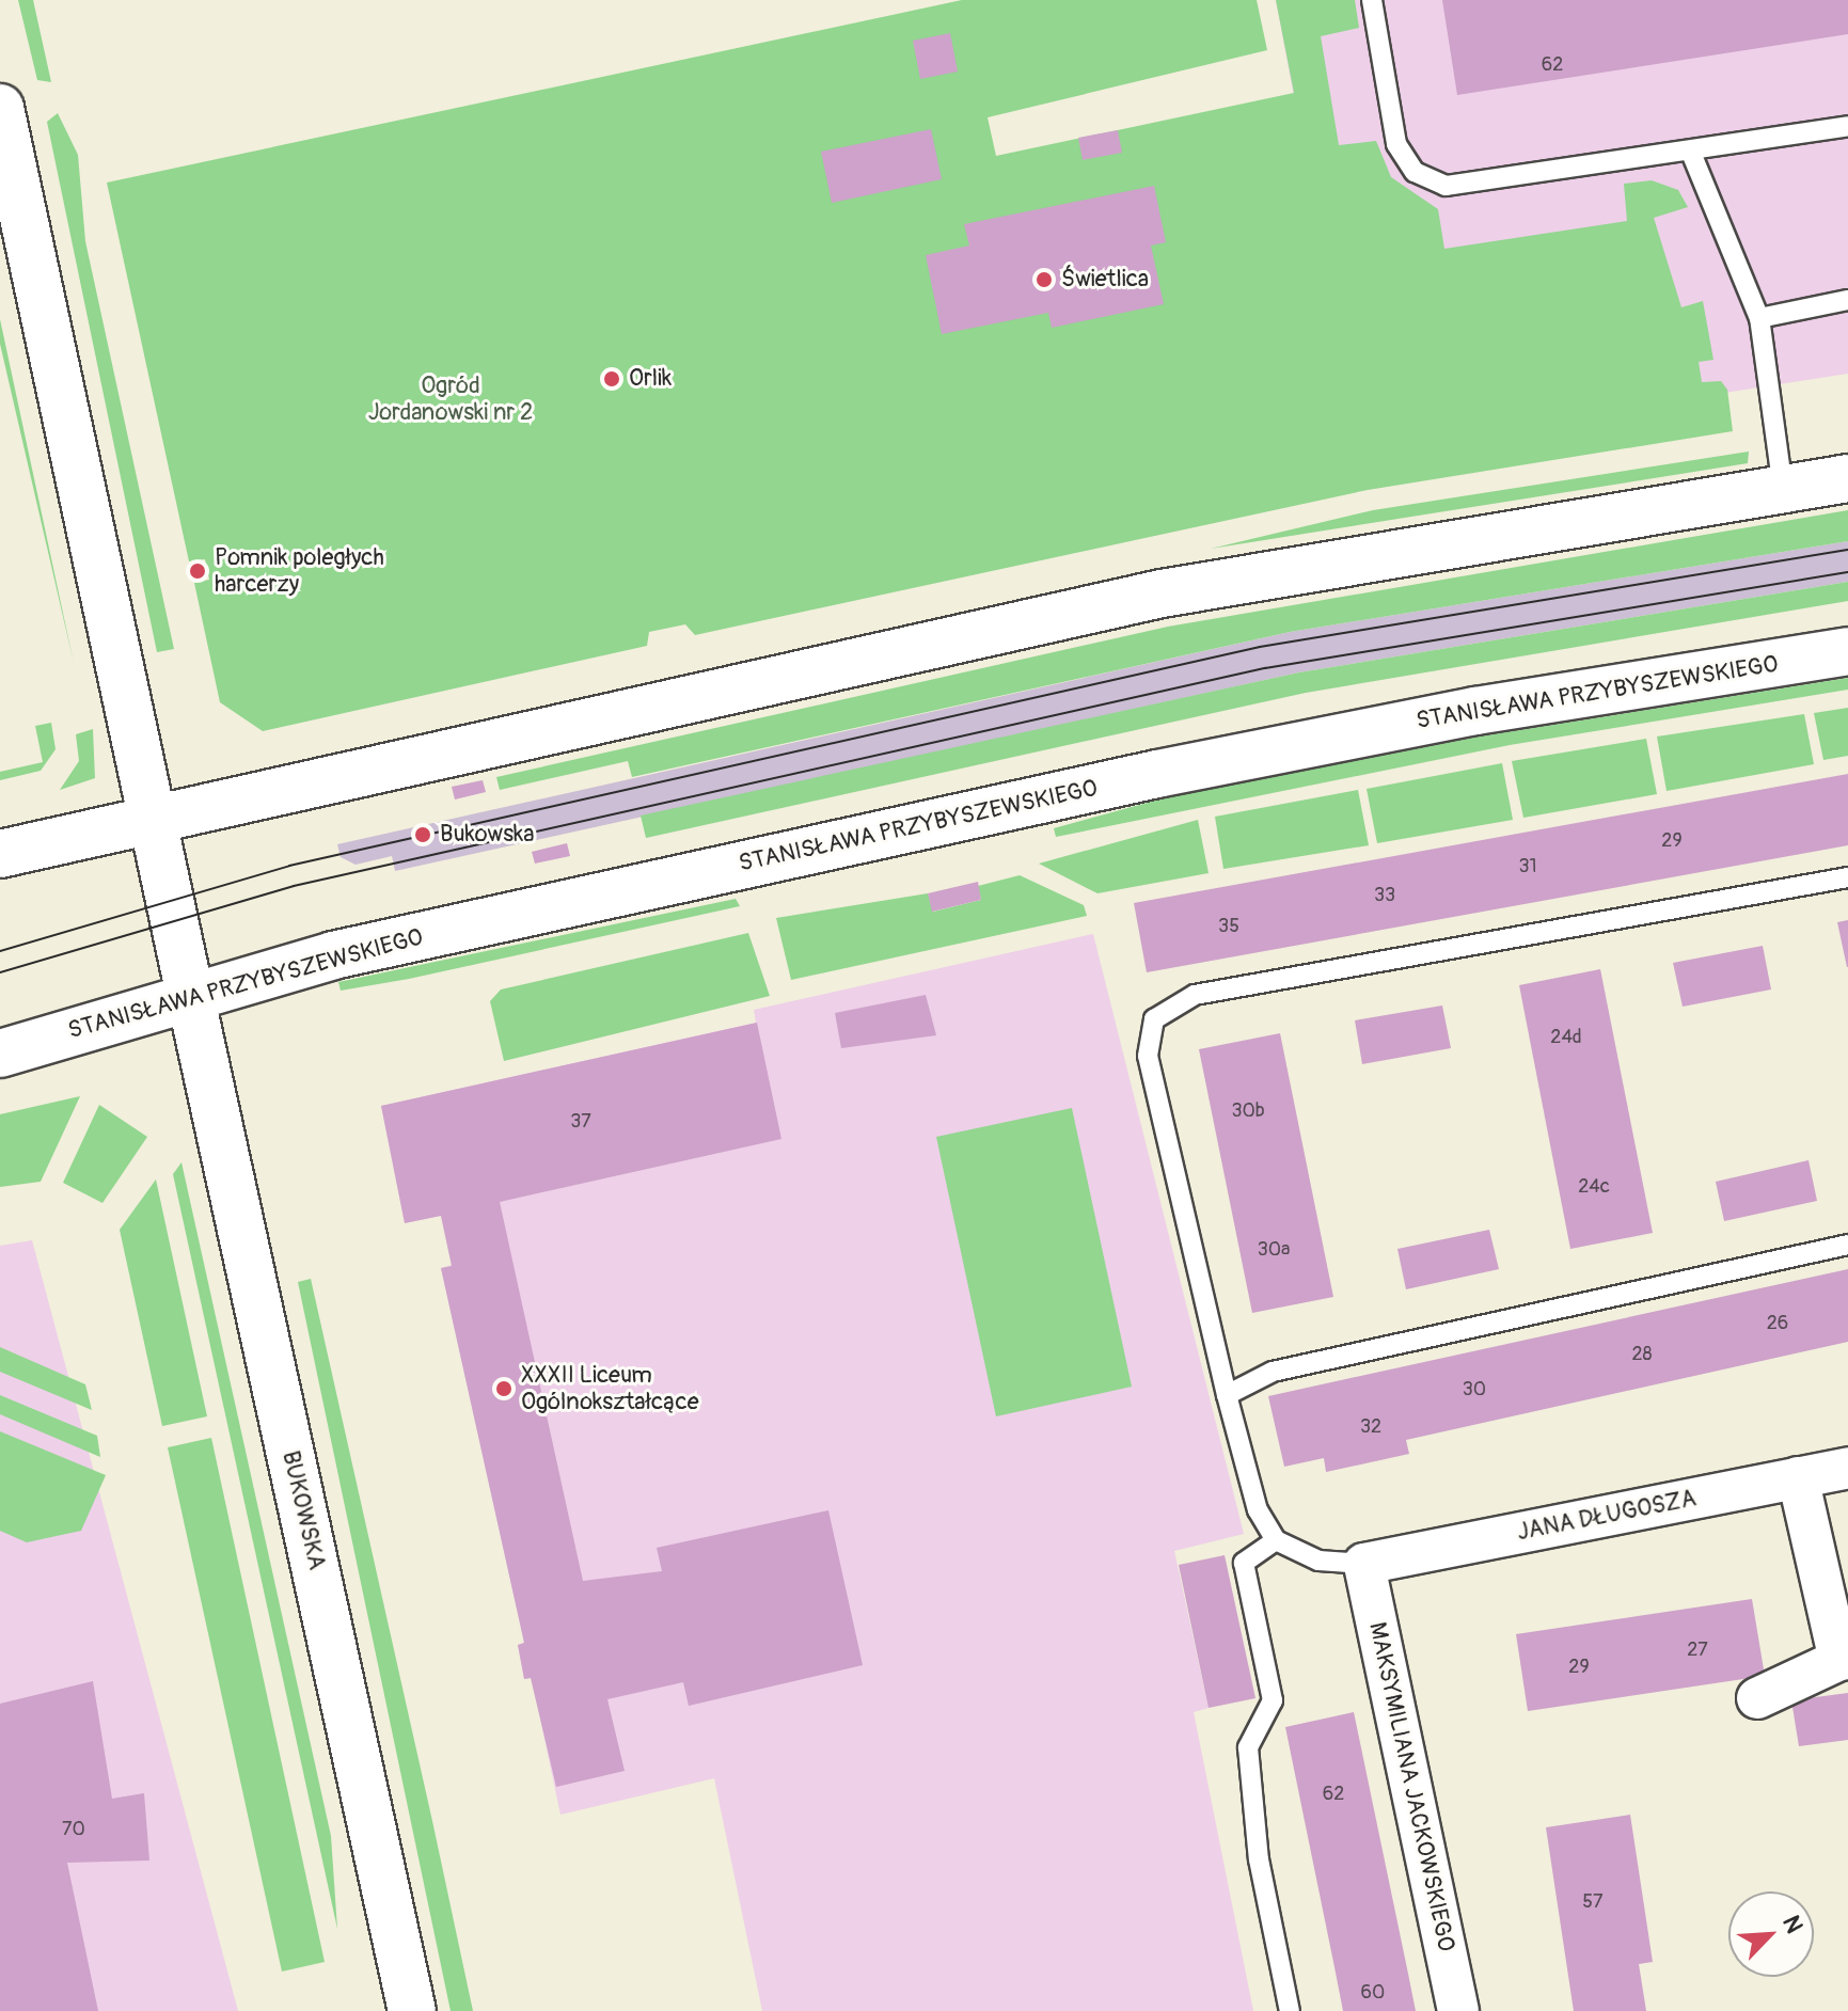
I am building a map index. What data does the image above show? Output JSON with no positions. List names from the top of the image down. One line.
{"streets":{"main road":["STANISŁAWA PRZYBYSZEWSKIEGO","BUKOWSKA"],"street":["JANA DŁUGOSZA","MAKSYMILIANA JACKOWSKIEGO"]},"crossings":[["STANISŁAWA PRZYBYSZEWSKIEGO","BUKOWSKA"],["JANA DŁUGOSZA","MAKSYMILIANA JACKOWSKIEGO"]],"parks":["Ogród Jordanowski nr 2"],"places":["Świetlica","Orlik","Pomnik poległych harcerzy","Bukowska","XXXII Liceum Ogólnokształcące"],"house_numbers":["62","29","31","33","35","24d","30b","37","24c","30a","26","28","30","32","27","29","62","70","57","60"],"north":"top right"}
